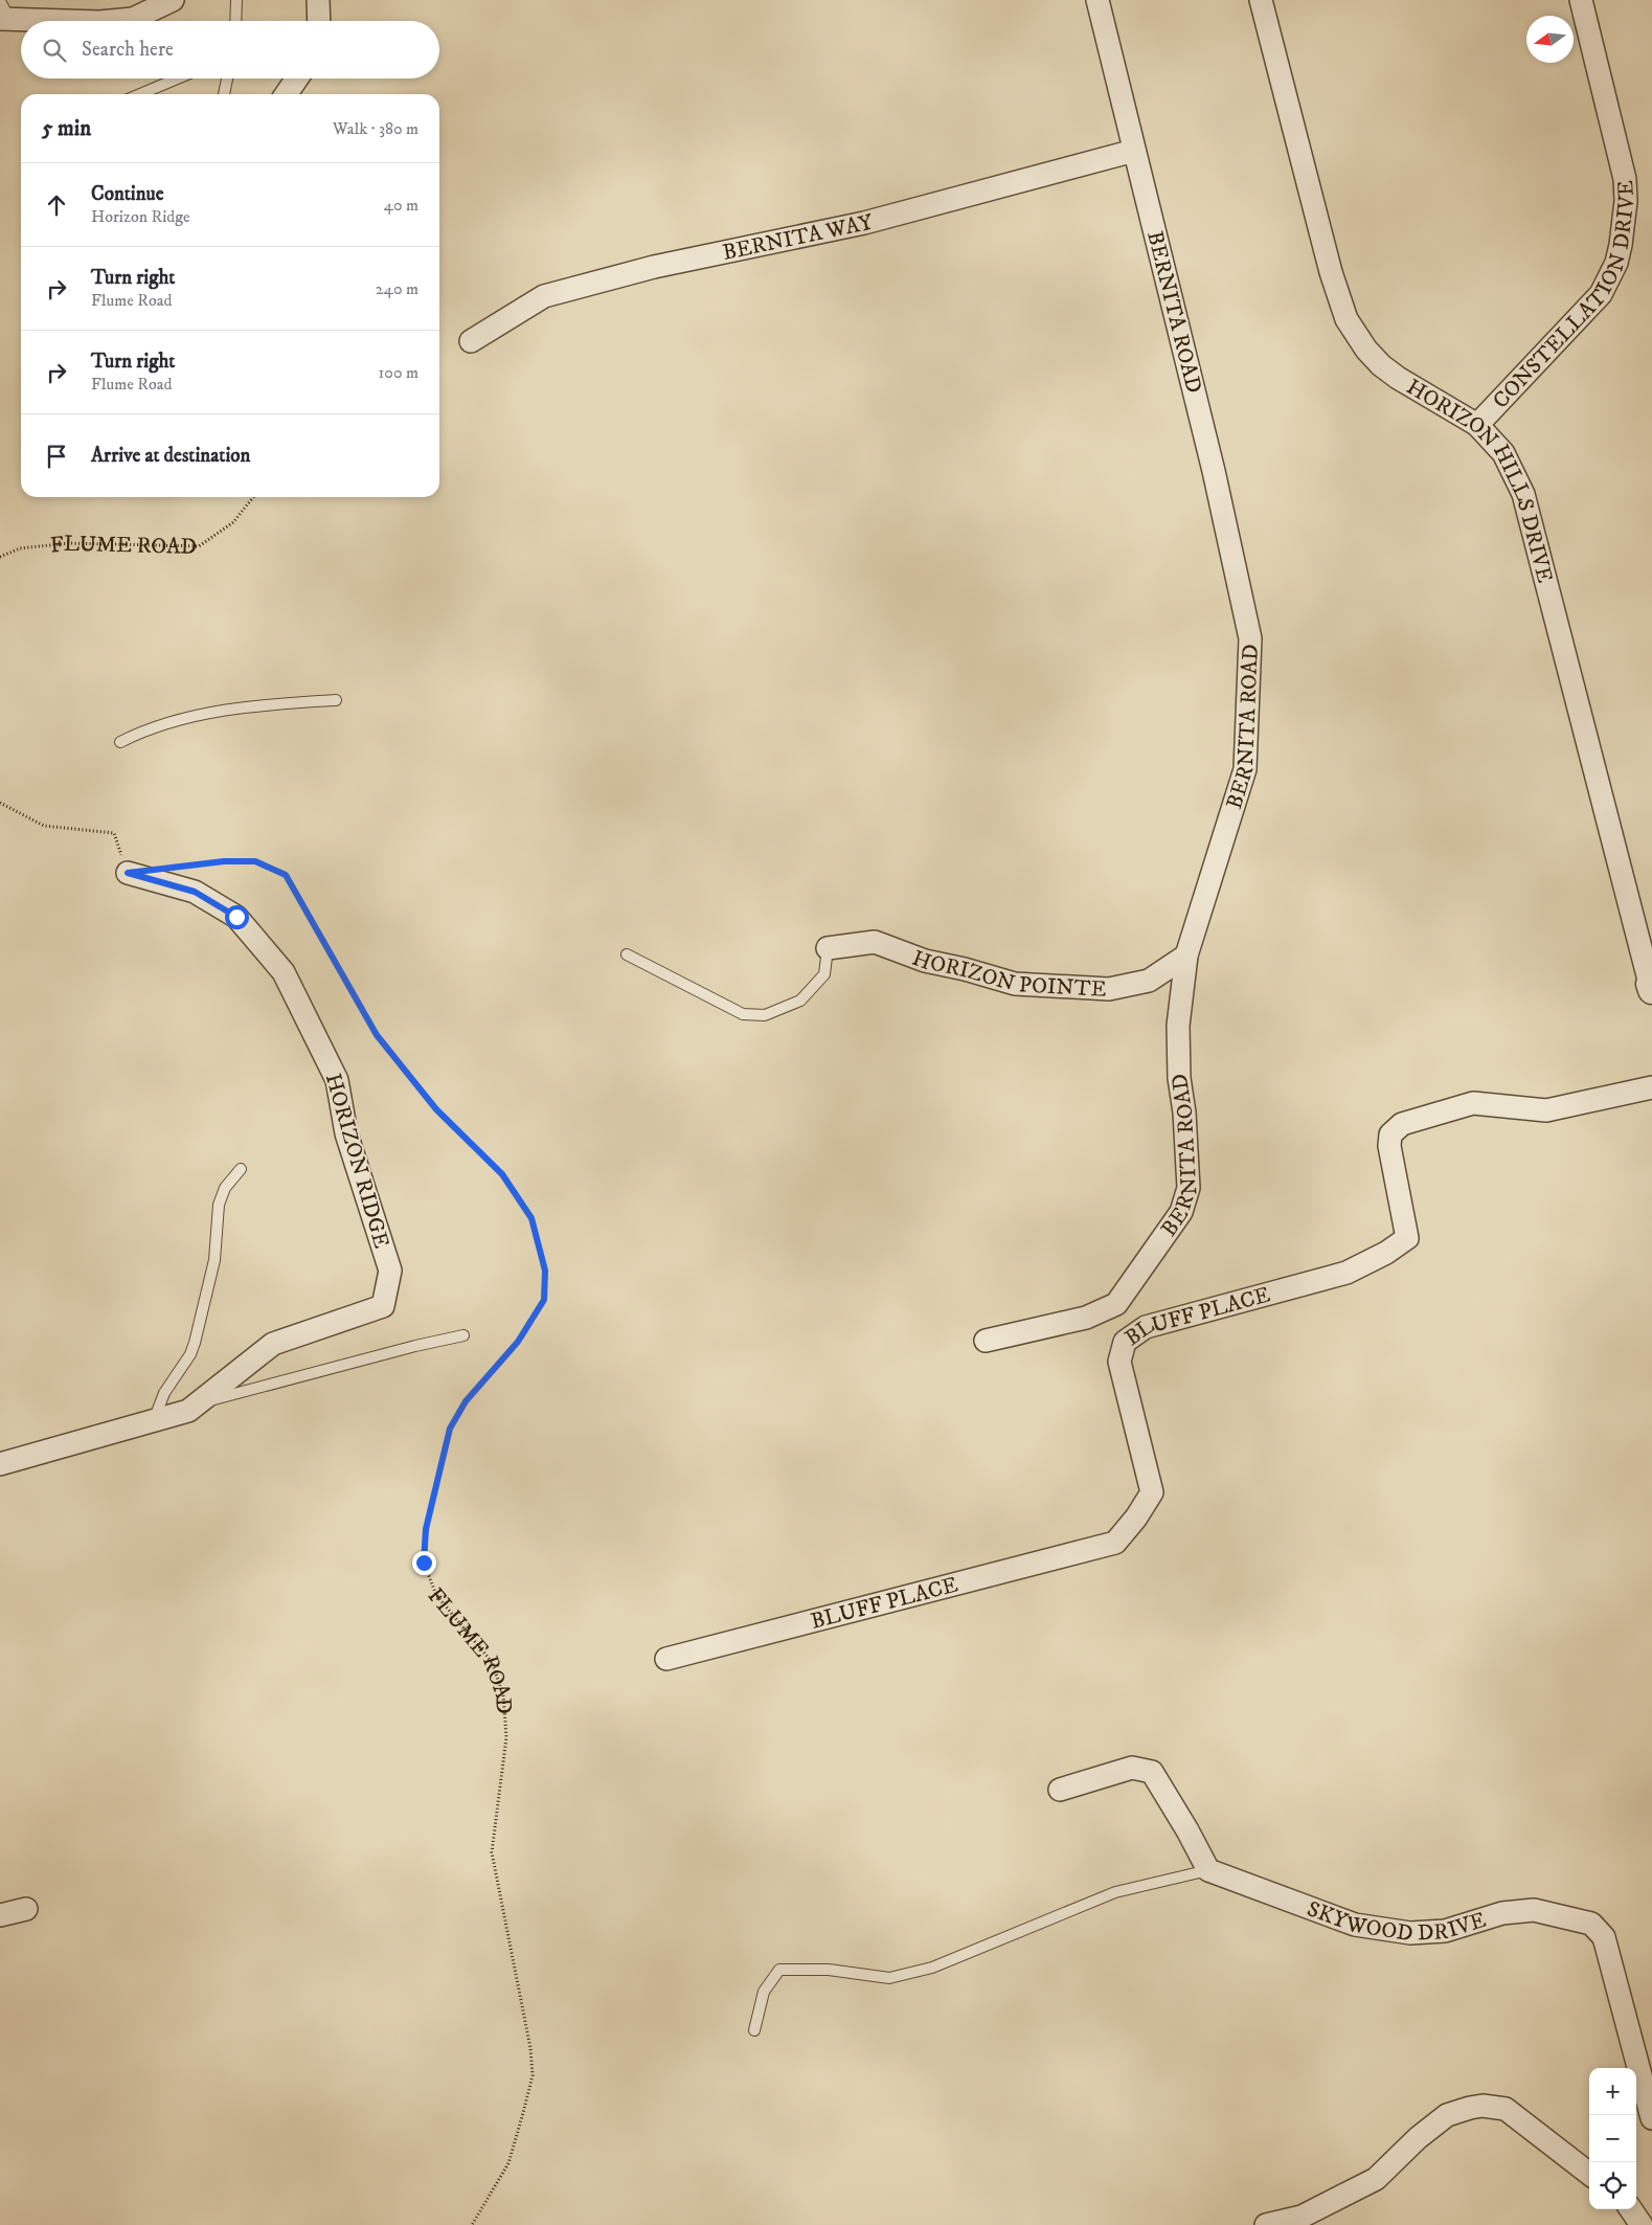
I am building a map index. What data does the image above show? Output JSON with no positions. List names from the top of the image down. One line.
{"streets":{"street":["BERNITA WAY","CONSTELLATION DRIVE","BERNITA ROAD","HORIZON HILLS DRIVE","HORIZON POINTE","HORIZON RIDGE","BLUFF PLACE","SKYWOOD DRIVE"],"path":["FLUME ROAD"]},"crossings":[["BERNITA WAY","BERNITA ROAD"],["CONSTELLATION DRIVE","HORIZON HILLS DRIVE"],["BERNITA ROAD","HORIZON POINTE"]],"north":"left","page":{"search":"Search here","heading":["5 min","Walk · 380 m"],"list":[["Continue","Horizon Ridge","40 m"],["Turn right","Flume Road","240 m"],["Turn right","Flume Road","100 m"],"Arrive at destination"],"map_buttons":["+","−"]}}
